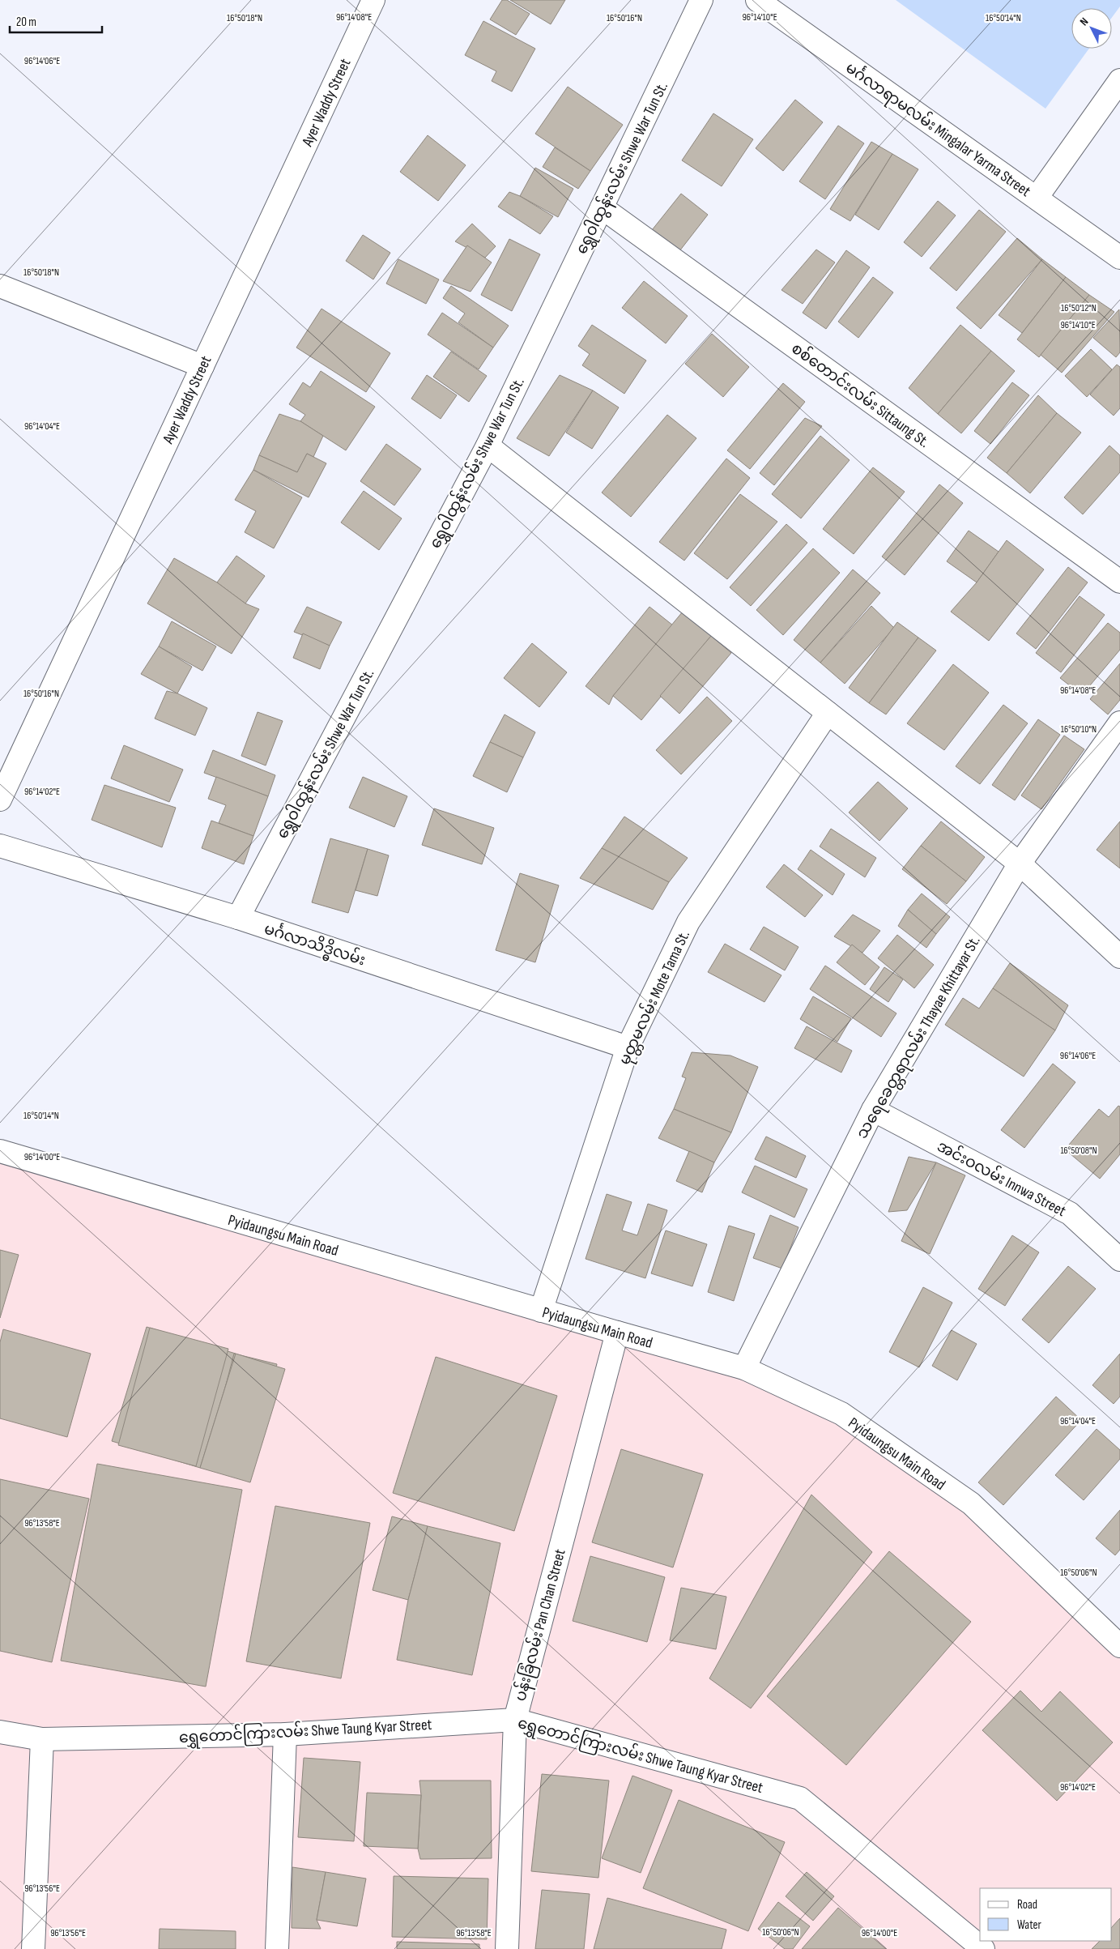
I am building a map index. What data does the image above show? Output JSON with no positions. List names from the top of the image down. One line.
{"streets":{"street":["Ayer Waddy Street","မင်္ဂလာရာမလမ်း Mingalar Yarma Street","ရွှေဝါထွန်းလမ်း Shwe War Tun St.","စစ်တောင်းလမ်း Sittaung St.","မင်္ဂလာသိဒ္ဓိလမ်း","မုတ္တမလမ်း Mote Tama St.","သရေခေတ္တရာလမ်း Thayae Khittayar St.","အင်းဝလမ်း Innwa Street","Pyidaungsu Main Road","ပန်းခြံလမ်း Pan Chan Street","ရွှေတောင်ကြားလမ်း Shwe Taung Kyar Street"]},"crossings":[["ရွှေဝါထွန်းလမ်း Shwe War Tun St.","စစ်တောင်းလမ်း Sittaung St."],["ရွှေဝါထွန်းလမ်း Shwe War Tun St.","မင်္ဂလာသိဒ္ဓိလမ်း"],["မင်္ဂလာသိဒ္ဓိလမ်း","မုတ္တမလမ်း Mote Tama St."],["မုတ္တမလမ်း Mote Tama St.","Pyidaungsu Main Road"],["သရေခေတ္တရာလမ်း Thayae Khittayar St.","အင်းဝလမ်း Innwa Street"],["သရေခေတ္တရာလမ်း Thayae Khittayar St.","Pyidaungsu Main Road"],["Pyidaungsu Main Road","ပန်းခြံလမ်း Pan Chan Street"],["ပန်းခြံလမ်း Pan Chan Street","ရွှေတောင်ကြားလမ်း Shwe Taung Kyar Street"]],"legend":["Road","Water"],"scale_bar":"20 m","north":"top left","coordinates":["96°14'08\"E","96°14'10\"E","16°50'18\"N","16°50'16\"N","16°50'14\"N","96°14'06\"E","16°50'12\"N","96°14'04\"E","16°50'10\"N","96°14'02\"E","16°50'08\"N","96°14'00\"E","96°13'58\"E","16°50'06\"N","96°13'56\"E"]}
